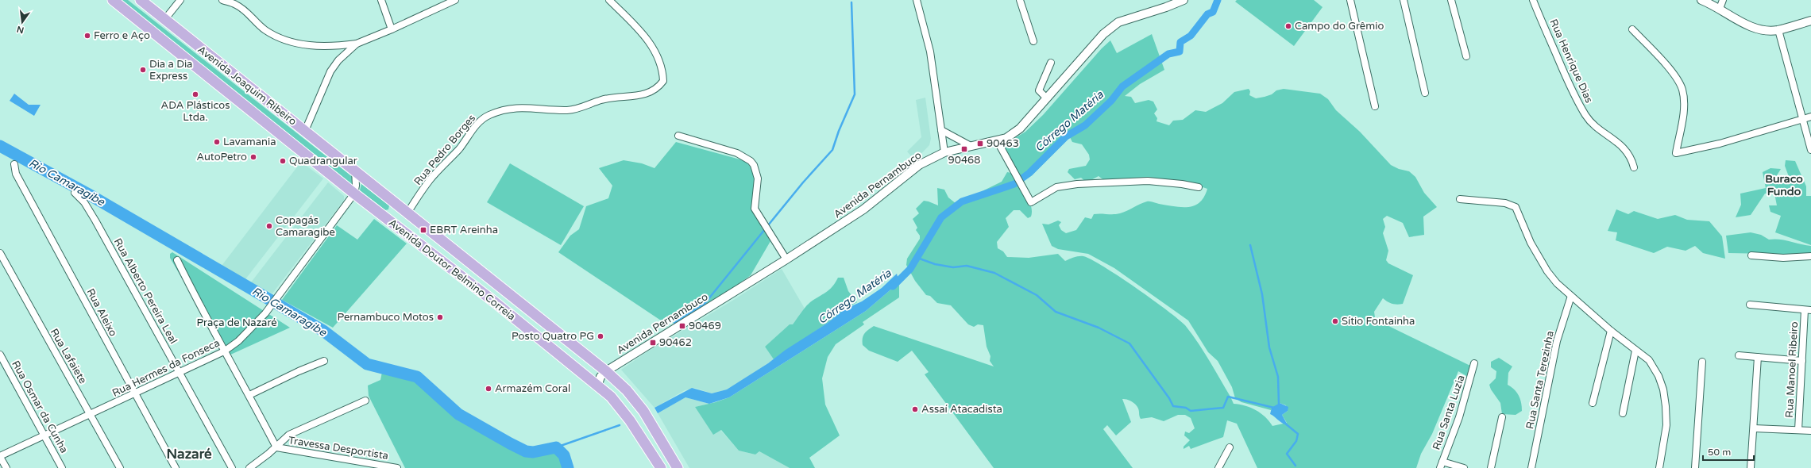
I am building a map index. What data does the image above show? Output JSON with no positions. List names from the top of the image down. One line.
{"streets":{"main road":["Avenida Joaquim Ribeiro","Avenida Doutor Belmino Correia"],"street":["Rua Henrique Dias","Rua Pedro Borges","Avenida Pernambuco","Rua Alberto Pereira Leal","Rua Aleixo","Rua Lafaiete","Rua Hermes da Fonseca","Rua Manoel Ribeiro","Rua Santa Terezinha","Rua Osmar da Cunha","Rua Santa Luzia","Travessa Desportista"]},"crossings":[["Avenida Joaquim Ribeiro","Avenida Doutor Belmino Correia"],["Rua Pedro Borges","Avenida Doutor Belmino Correia"],["Avenida Pernambuco","Avenida Doutor Belmino Correia"],["Avenida Doutor Belmino Correia","Rua Hermes da Fonseca"],["Rua Alberto Pereira Leal","Rua Hermes da Fonseca"],["Rua Aleixo","Rua Hermes da Fonseca"],["Rua Lafaiete","Rua Hermes da Fonseca"],["Rua Hermes da Fonseca","Rua Osmar da Cunha"]],"districts":["Buraco Fundo","Nazaré"],"water":["Córrego Matéria","Rio Camaragibe"],"parks":["Praça de Nazaré"],"places":{"other":["Campo do Grêmio","Ferro e Aço","Dia a Dia Express","ADA Plásticos Ltda.","Lavamania","AutoPetro","Quadrangular","Copagás Camaragibe","Pernambuco Motos","Sítio Fontainha","Posto Quatro PG","Armazém Coral","Assaí Atacadista"],"transit":["90463","90468","EBRT Areinha","90469","90462"]},"scale_bar":"50 m","north":"bottom"}
